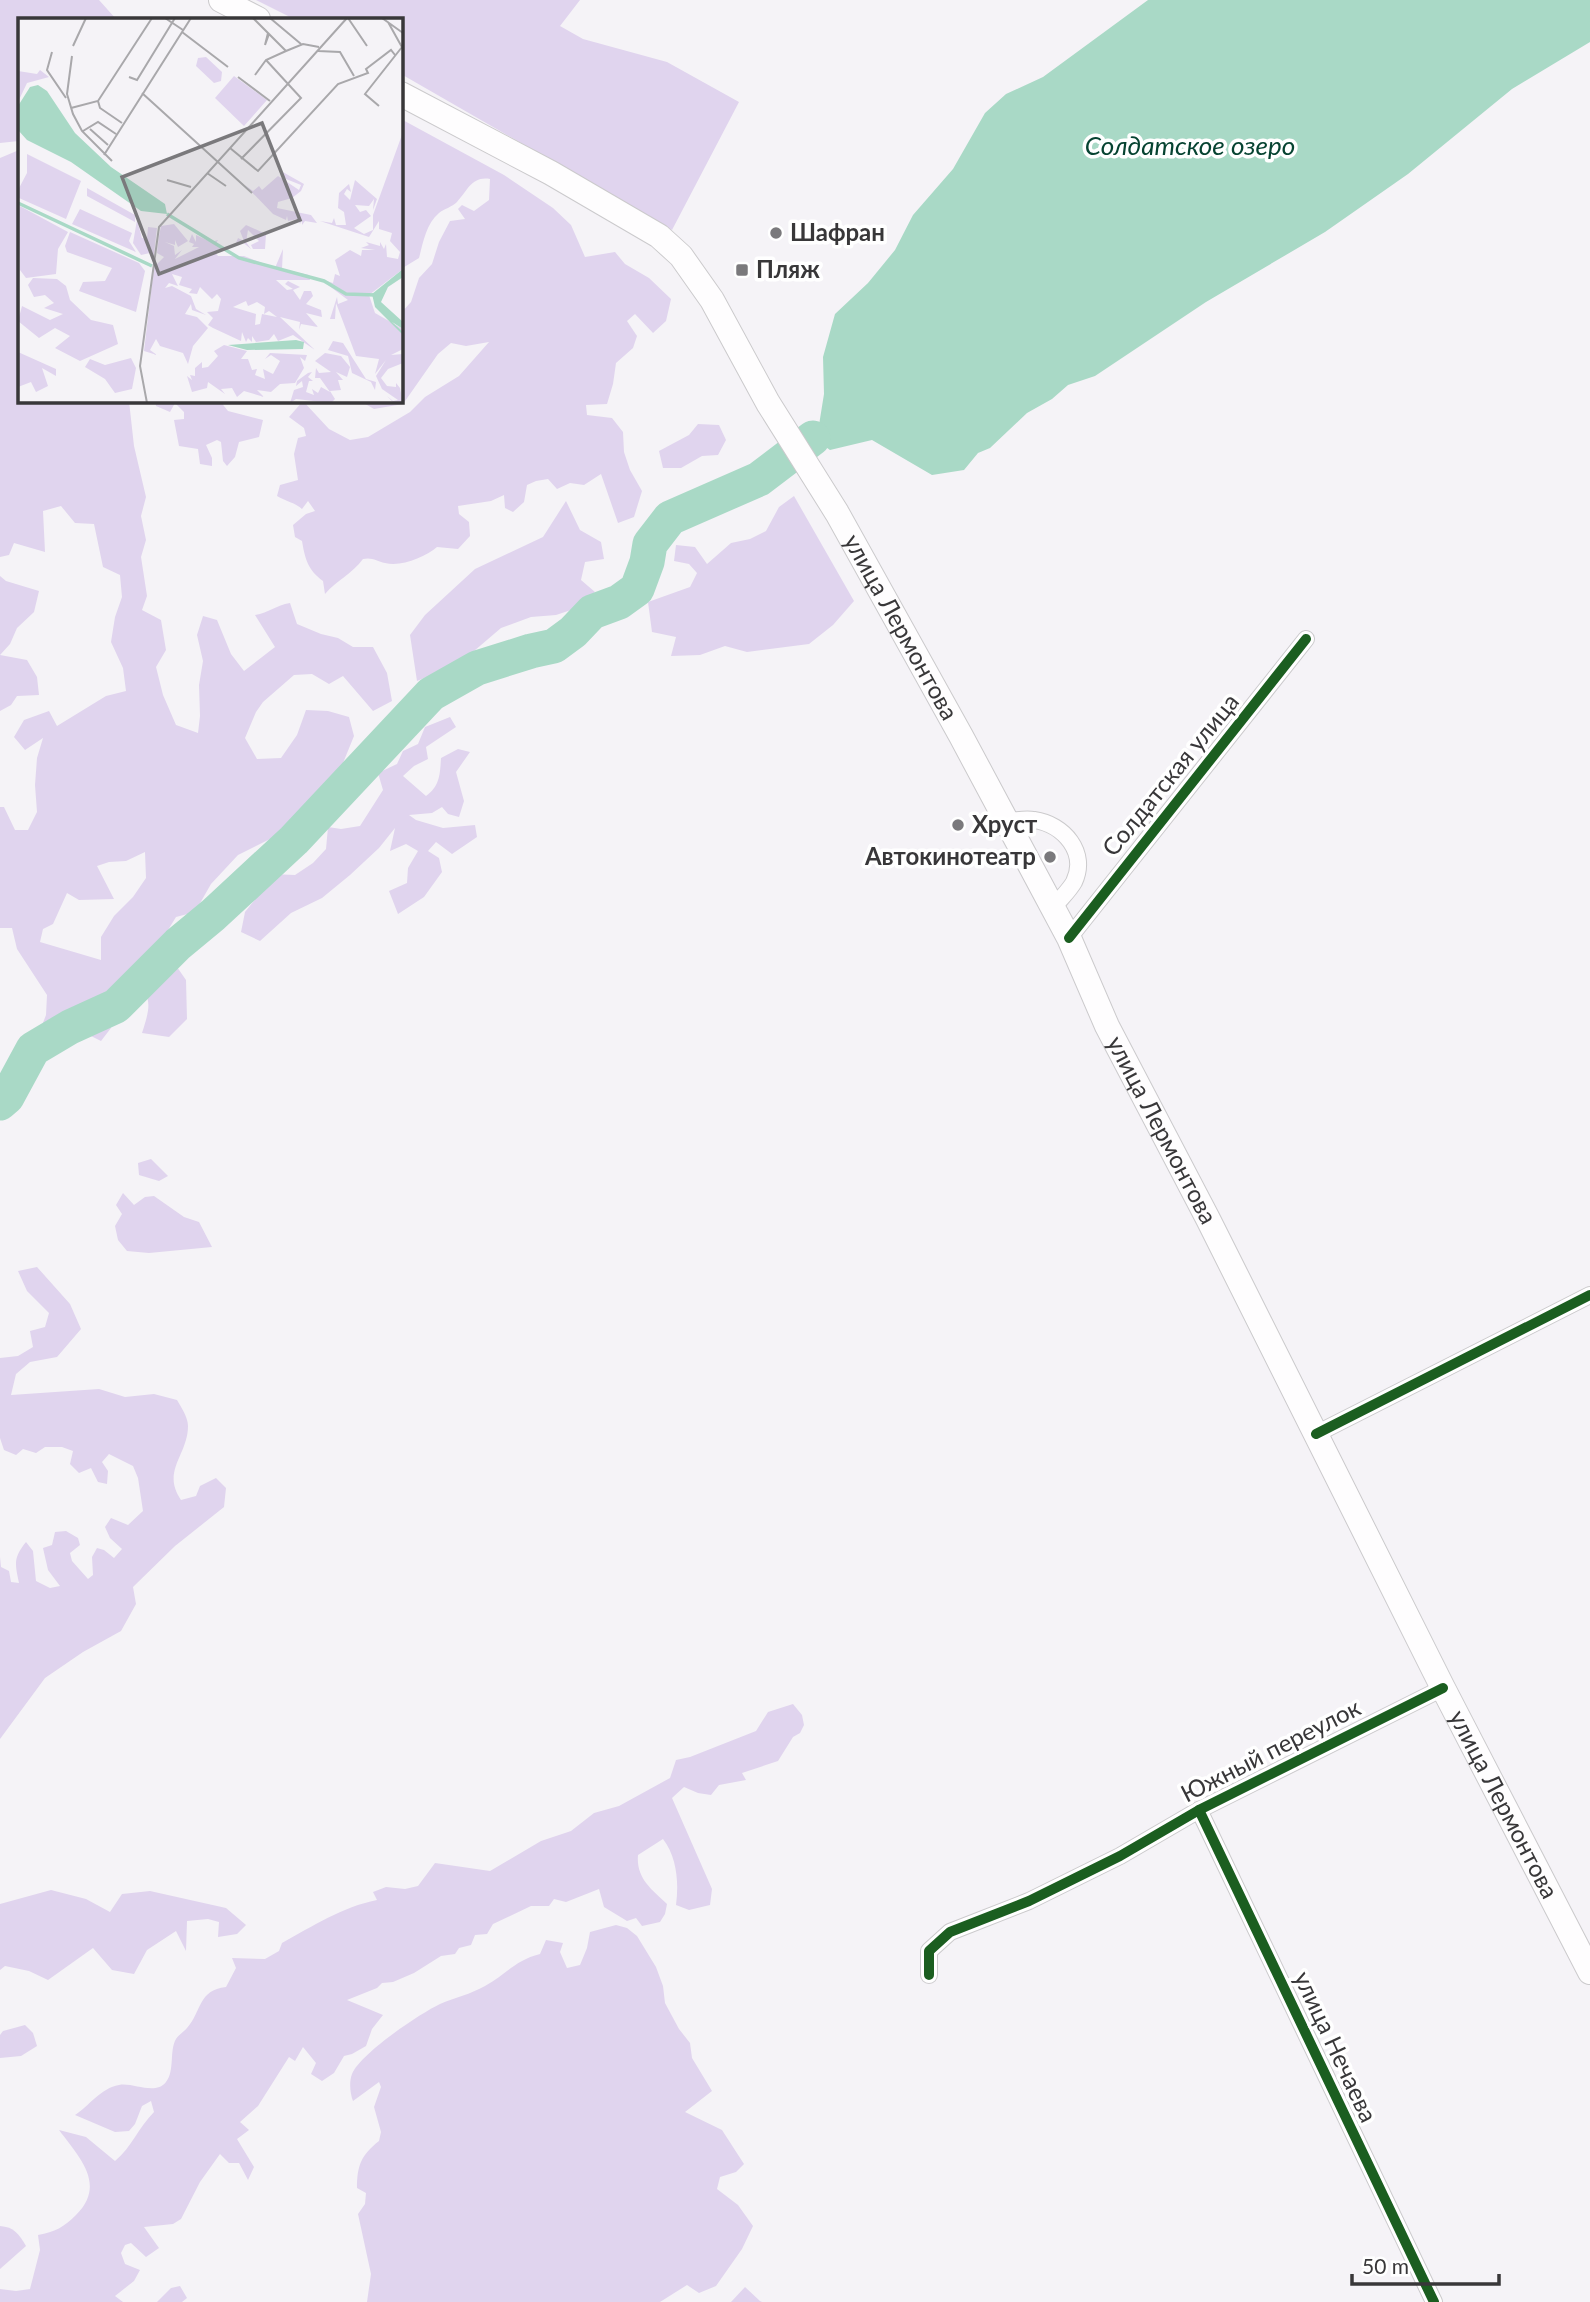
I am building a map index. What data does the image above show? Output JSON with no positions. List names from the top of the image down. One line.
{"streets":{"main road":["улица Лермонтова"],"street":["Солдатская улица","Южный переулок","улица Нечаева"]},"crossings":[["улица Лермонтова","Солдатская улица"],["улица Лермонтова","Южный переулок"],["Южный переулок","улица Нечаева"]],"water":["Солдатское озеро"],"places":{"other":["Шафран","Хруст","Автокинотеатр"],"transit":["Пляж"]},"scale_bar":"50 m"}
